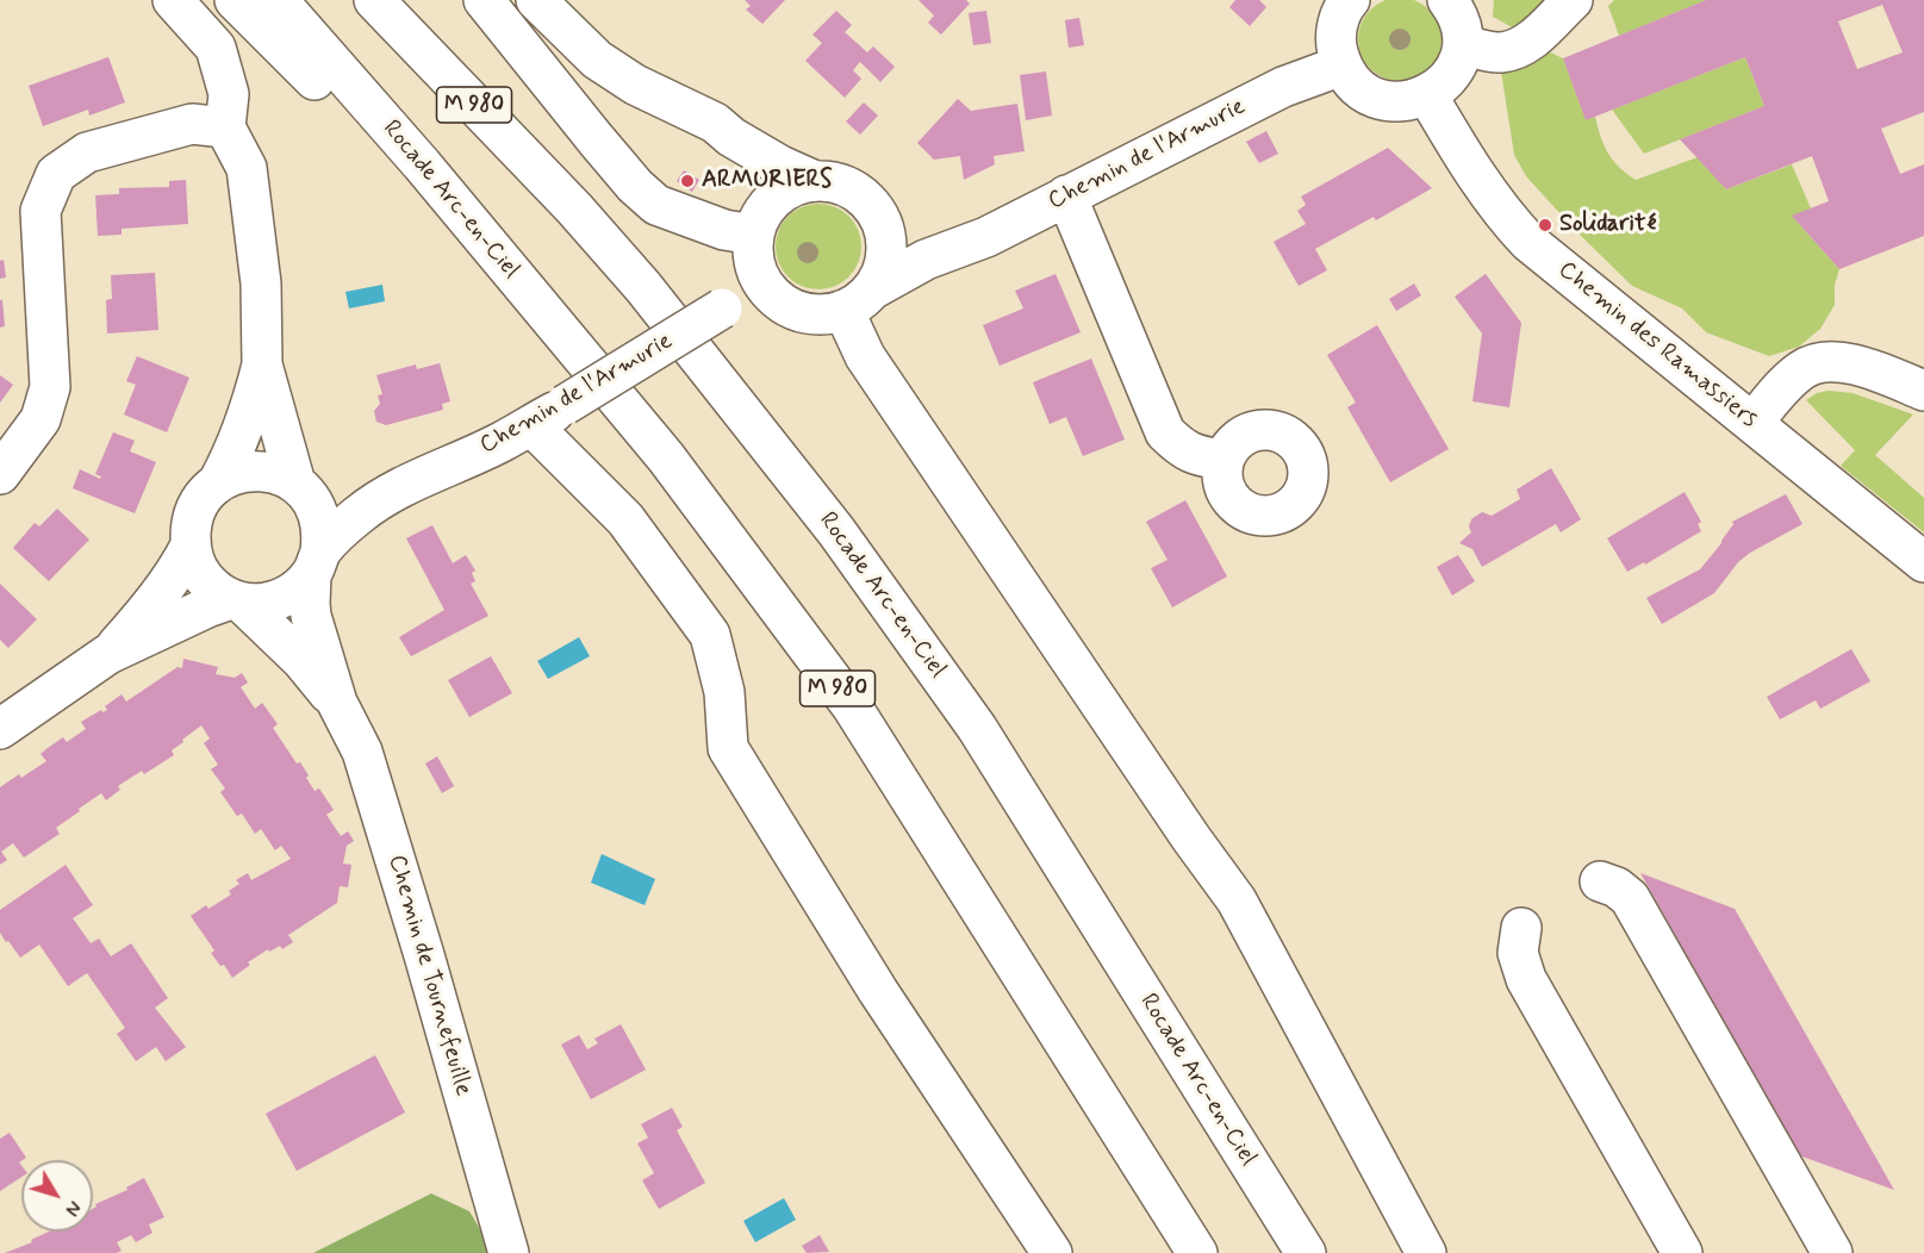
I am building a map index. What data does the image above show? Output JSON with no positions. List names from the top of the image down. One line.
{"streets":{"main road":["M 980","Chemin de l'Armurie","Rocade Arc-en-Ciel","Chemin des Ramassiers","Chemin de Tournefeuille"]},"crossings":[["Chemin de l'Armurie","Chemin de Tournefeuille"]],"places":["ARMURIERS","Solidarité"],"north":"bottom right"}
